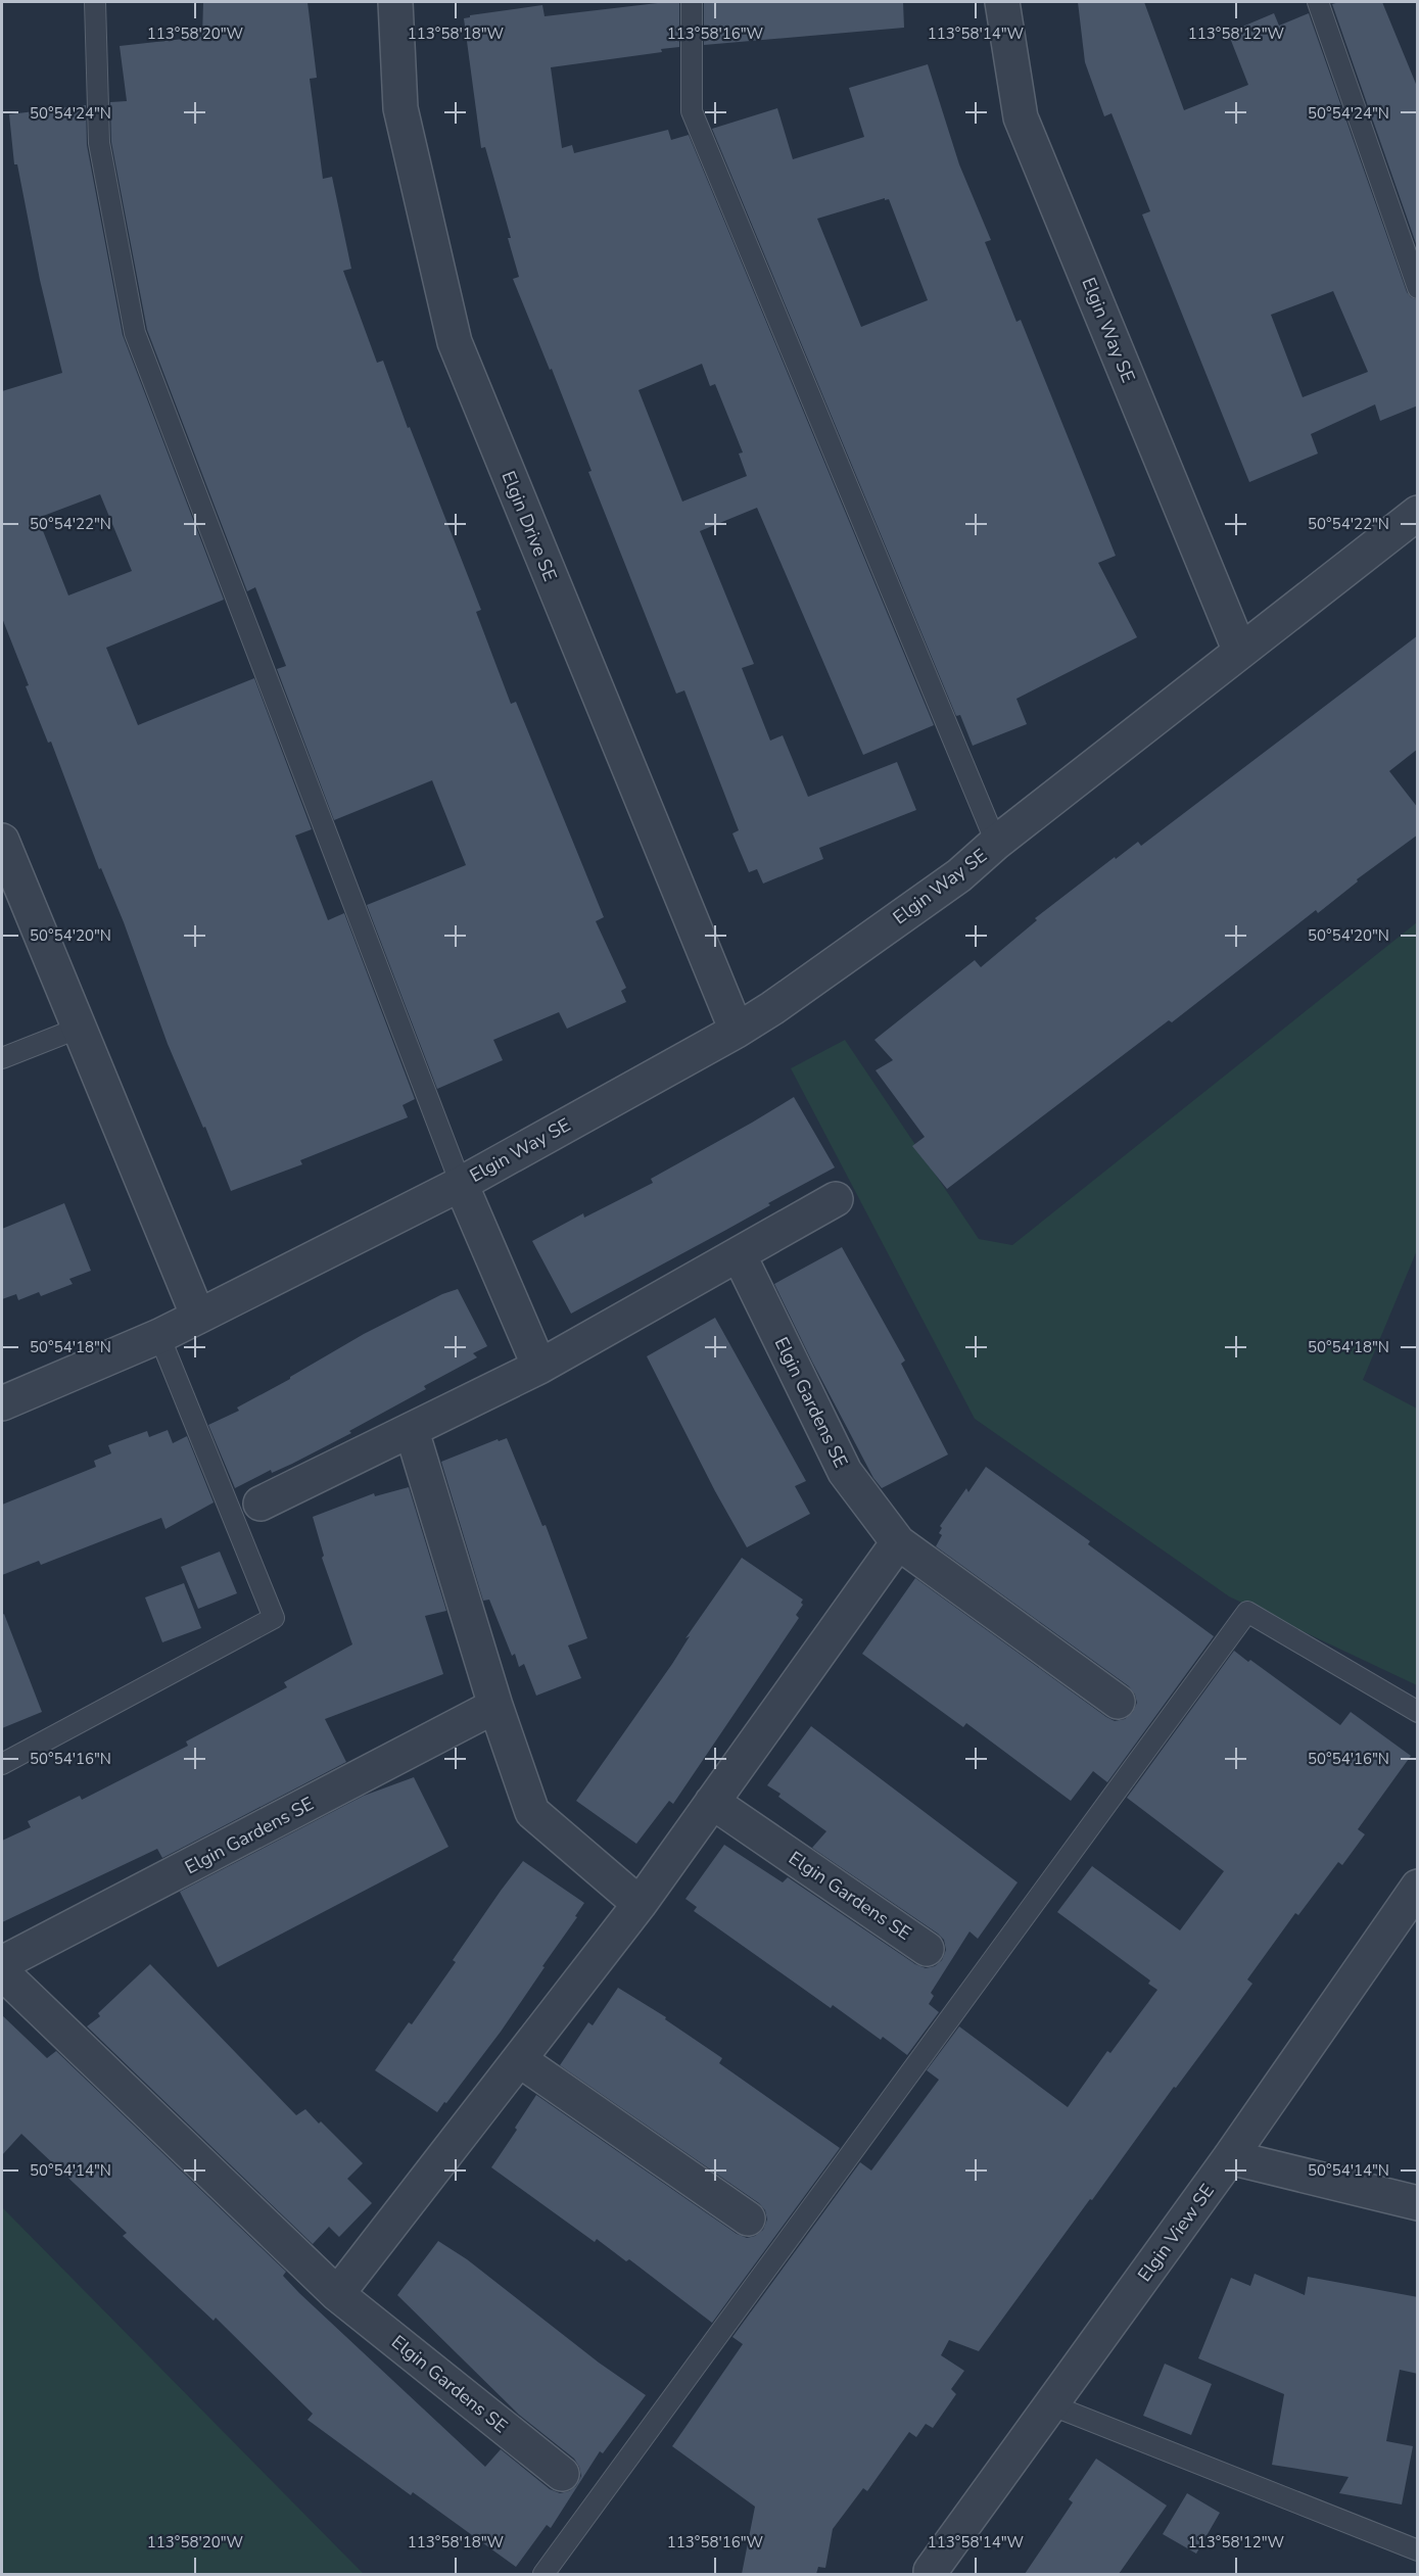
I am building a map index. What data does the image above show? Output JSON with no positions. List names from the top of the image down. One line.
{"streets":{"street":["Elgin Way SE","Elgin Drive SE","Elgin Gardens SE","Elgin View SE"]},"crossings":[["Elgin Way SE","Elgin Drive SE"]],"coordinates":["113°58'20\"W","113°58'18\"W","113°58'16\"W","113°58'14\"W","113°58'12\"W","50°54'24\"N","50°54'22\"N","50°54'20\"N","50°54'18\"N","50°54'16\"N","50°54'14\"N"]}
